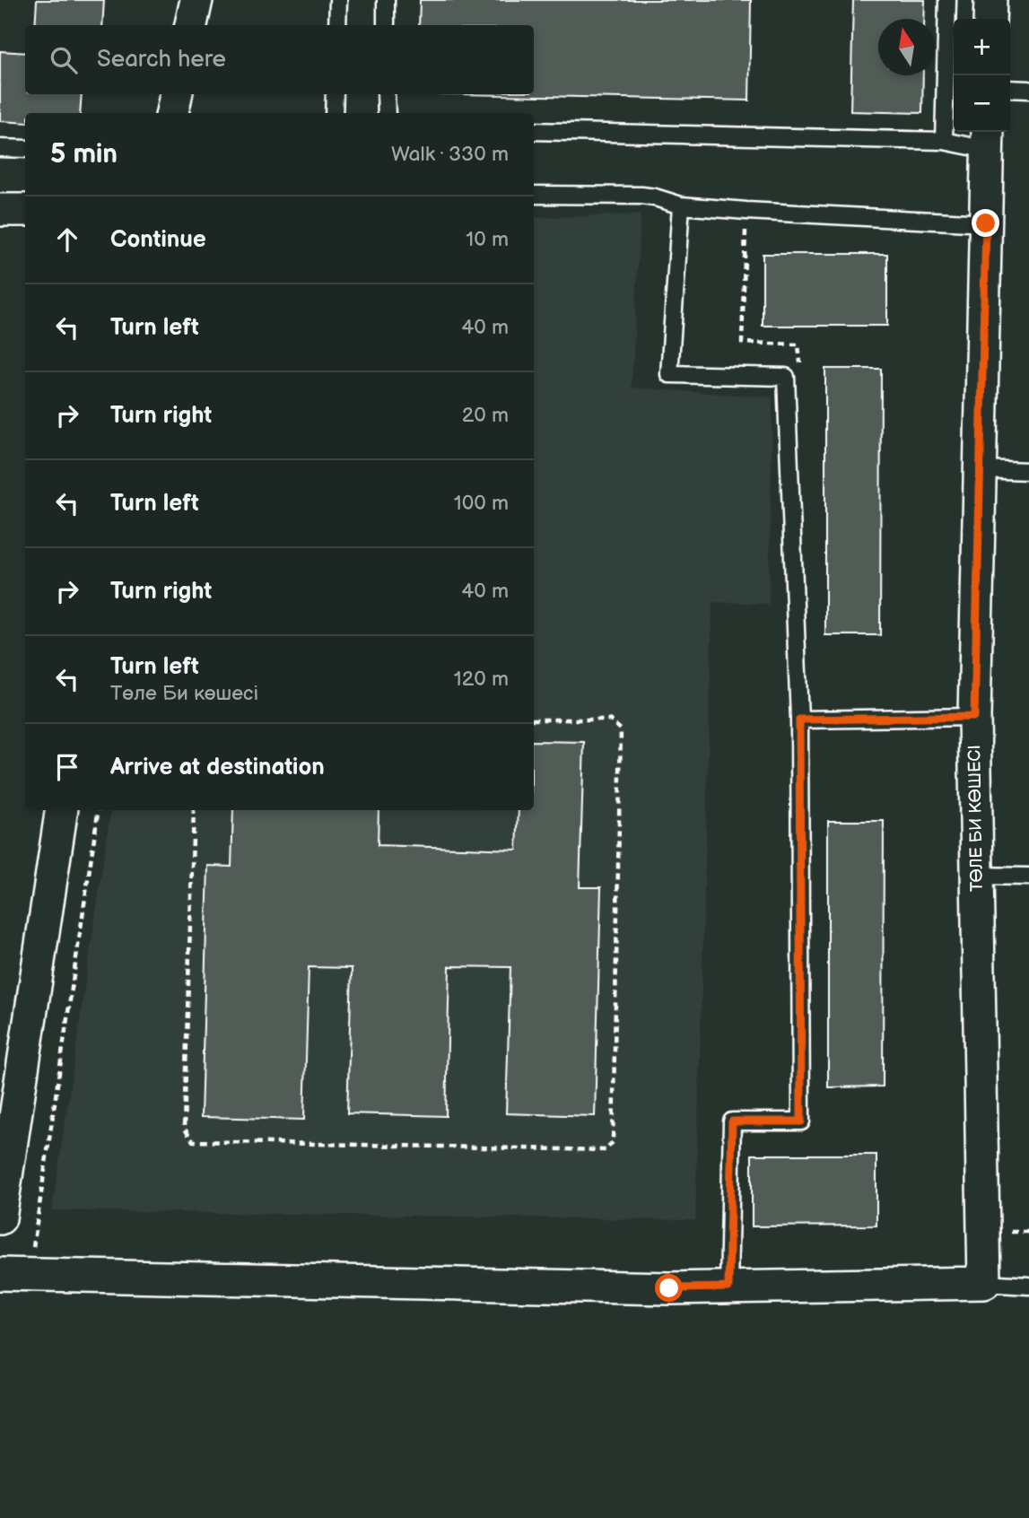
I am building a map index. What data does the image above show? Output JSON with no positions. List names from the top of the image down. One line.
{"streets":{"street":["ТӨЛЕ БИ КӨШЕСІ"]},"north":"top","page":{"map_buttons":["+","−"],"search":"Search here","heading":["5 min","Walk · 330 m"],"list":[["Continue","10 m"],["Turn left","40 m"],["Turn right","20 m"],["Turn left","100 m"],["Turn right","40 m"],["Turn left","Төле Би көшесі","120 m"],"Arrive at destination"]}}
